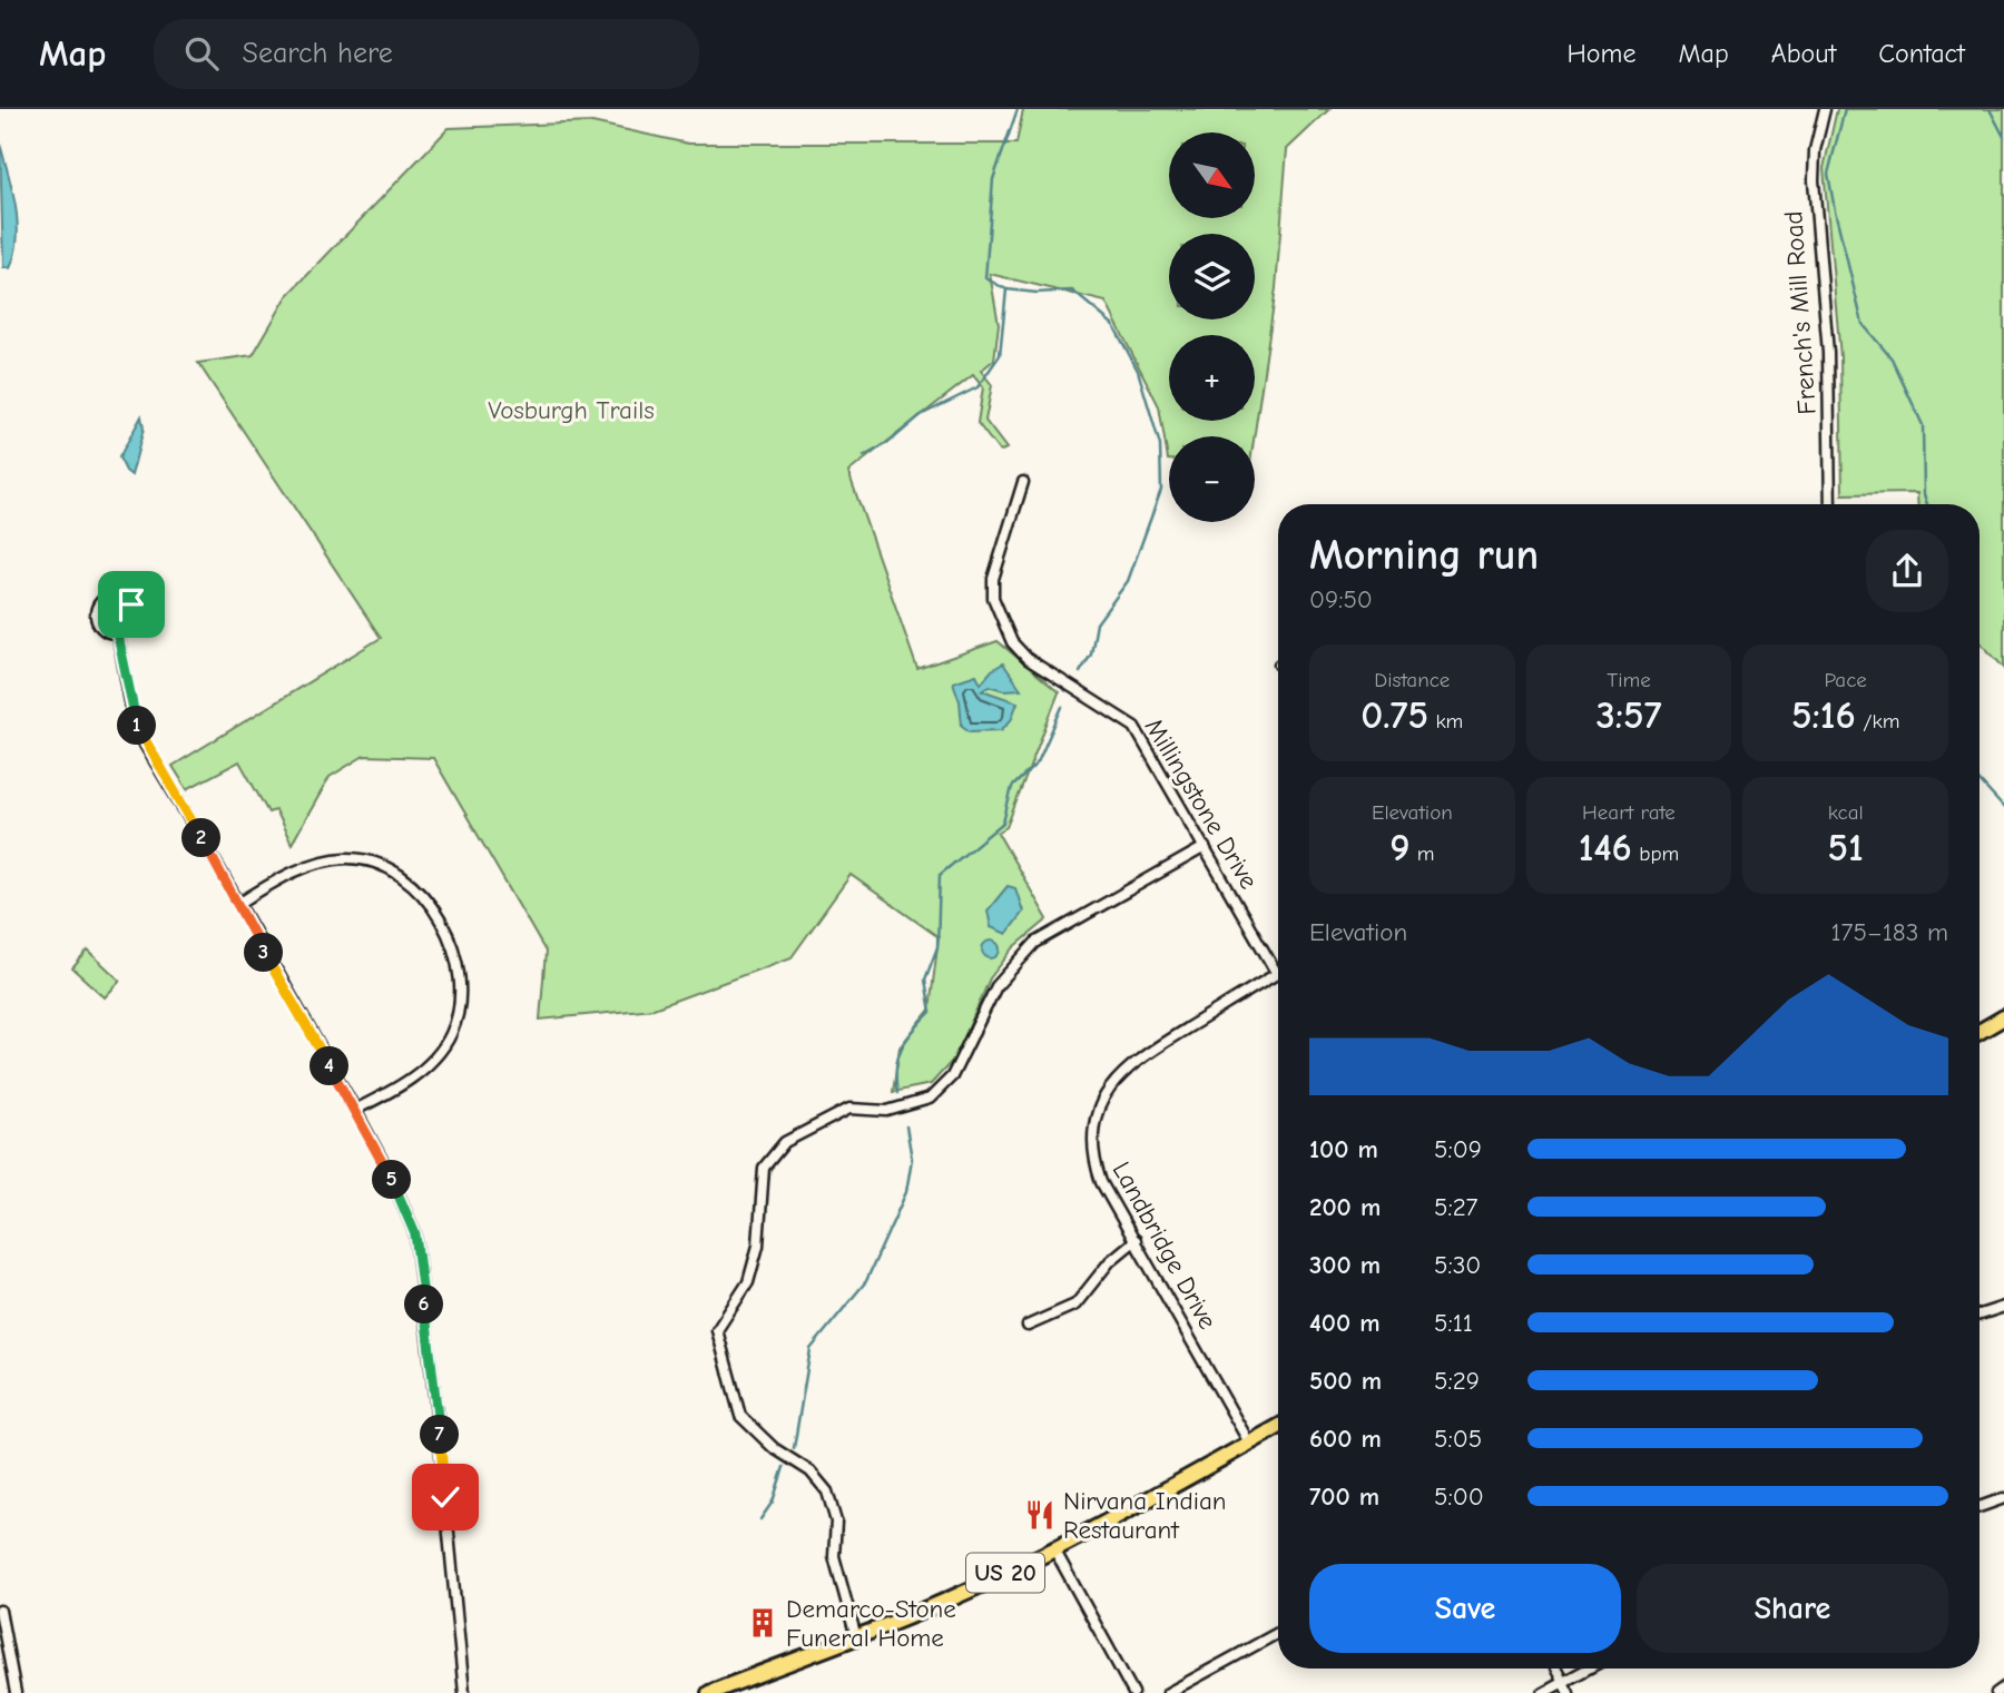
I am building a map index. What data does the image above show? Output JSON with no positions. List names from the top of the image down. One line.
{"streets":{"main road":["US 20"],"street":["French's Mill Road","Millingstone Drive","Landbridge Drive"]},"crossings":[["Millingstone Drive","Landbridge Drive"],["Landbridge Drive","US 20"]],"parks":["Vosburgh Trails"],"places":{"restaurant":["Nirvana Indian Restaurant"],"building":["Demarco-Stone Funeral Home"]},"north":"bottom right","page":{"header":"Map","search":"Search here","nav":["Home","Map","About","Contact"],"map_buttons":["+","−"],"heading":["Morning run","09:50"],"stats":[["Distance","0.75 km"],["Time","3:57"],["Pace","5:16 /km"],["Elevation","9 m"],["Heart rate","146 bpm"],["kcal","51"]],"pins":["1","2","3","4","5","6","7"],"chart":["Elevation","175–183 m"],"list":[{"name":"100 m","note":"5:09"},{"name":"200 m","note":"5:27"},{"name":"300 m","note":"5:30"},{"name":"400 m","note":"5:11"},{"name":"500 m","note":"5:29"},{"name":"600 m","note":"5:05"},{"name":"700 m","note":"5:00"}],"buttons":["Save","Share"]}}
